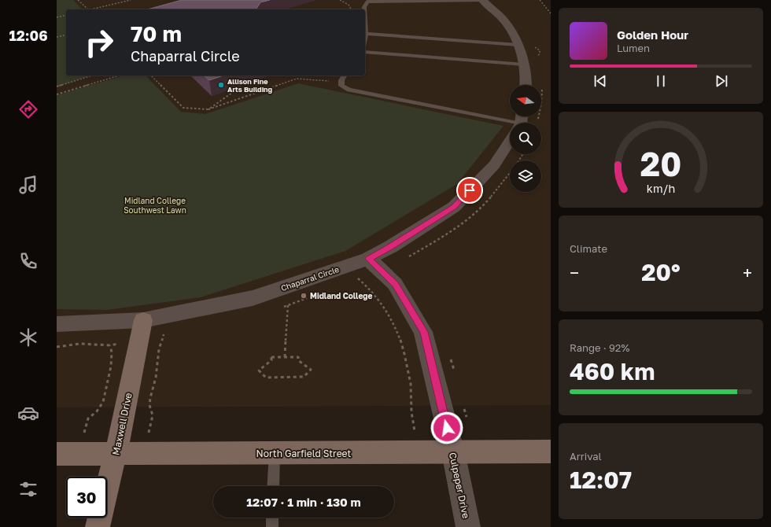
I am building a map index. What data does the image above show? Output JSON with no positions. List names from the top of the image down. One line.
{"streets":{"main road":["Maxwell Drive","North Garfield Street"],"street":["Chaparral Circle","Culpeper Drive"]},"crossings":[["Chaparral Circle","Maxwell Drive"],["Chaparral Circle","Culpeper Drive"],["Maxwell Drive","North Garfield Street"],["North Garfield Street","Culpeper Drive"]],"parks":["Midland College Southwest Lawn"],"places":["Allison Fine Arts Building","Midland College"],"north":"left","page":{"tabs":"12:06","turn":["70 m","Chaparral Circle"],"song":["Golden Hour","Lumen"],"tile":["Climate",["Range · 92%","460 km"],["Arrival","12:07"]],"heat":["−","20°","+"],"limit":"30","trip":"12:07 · 1 min · 130 m","gauge":["20","km/h"]}}
